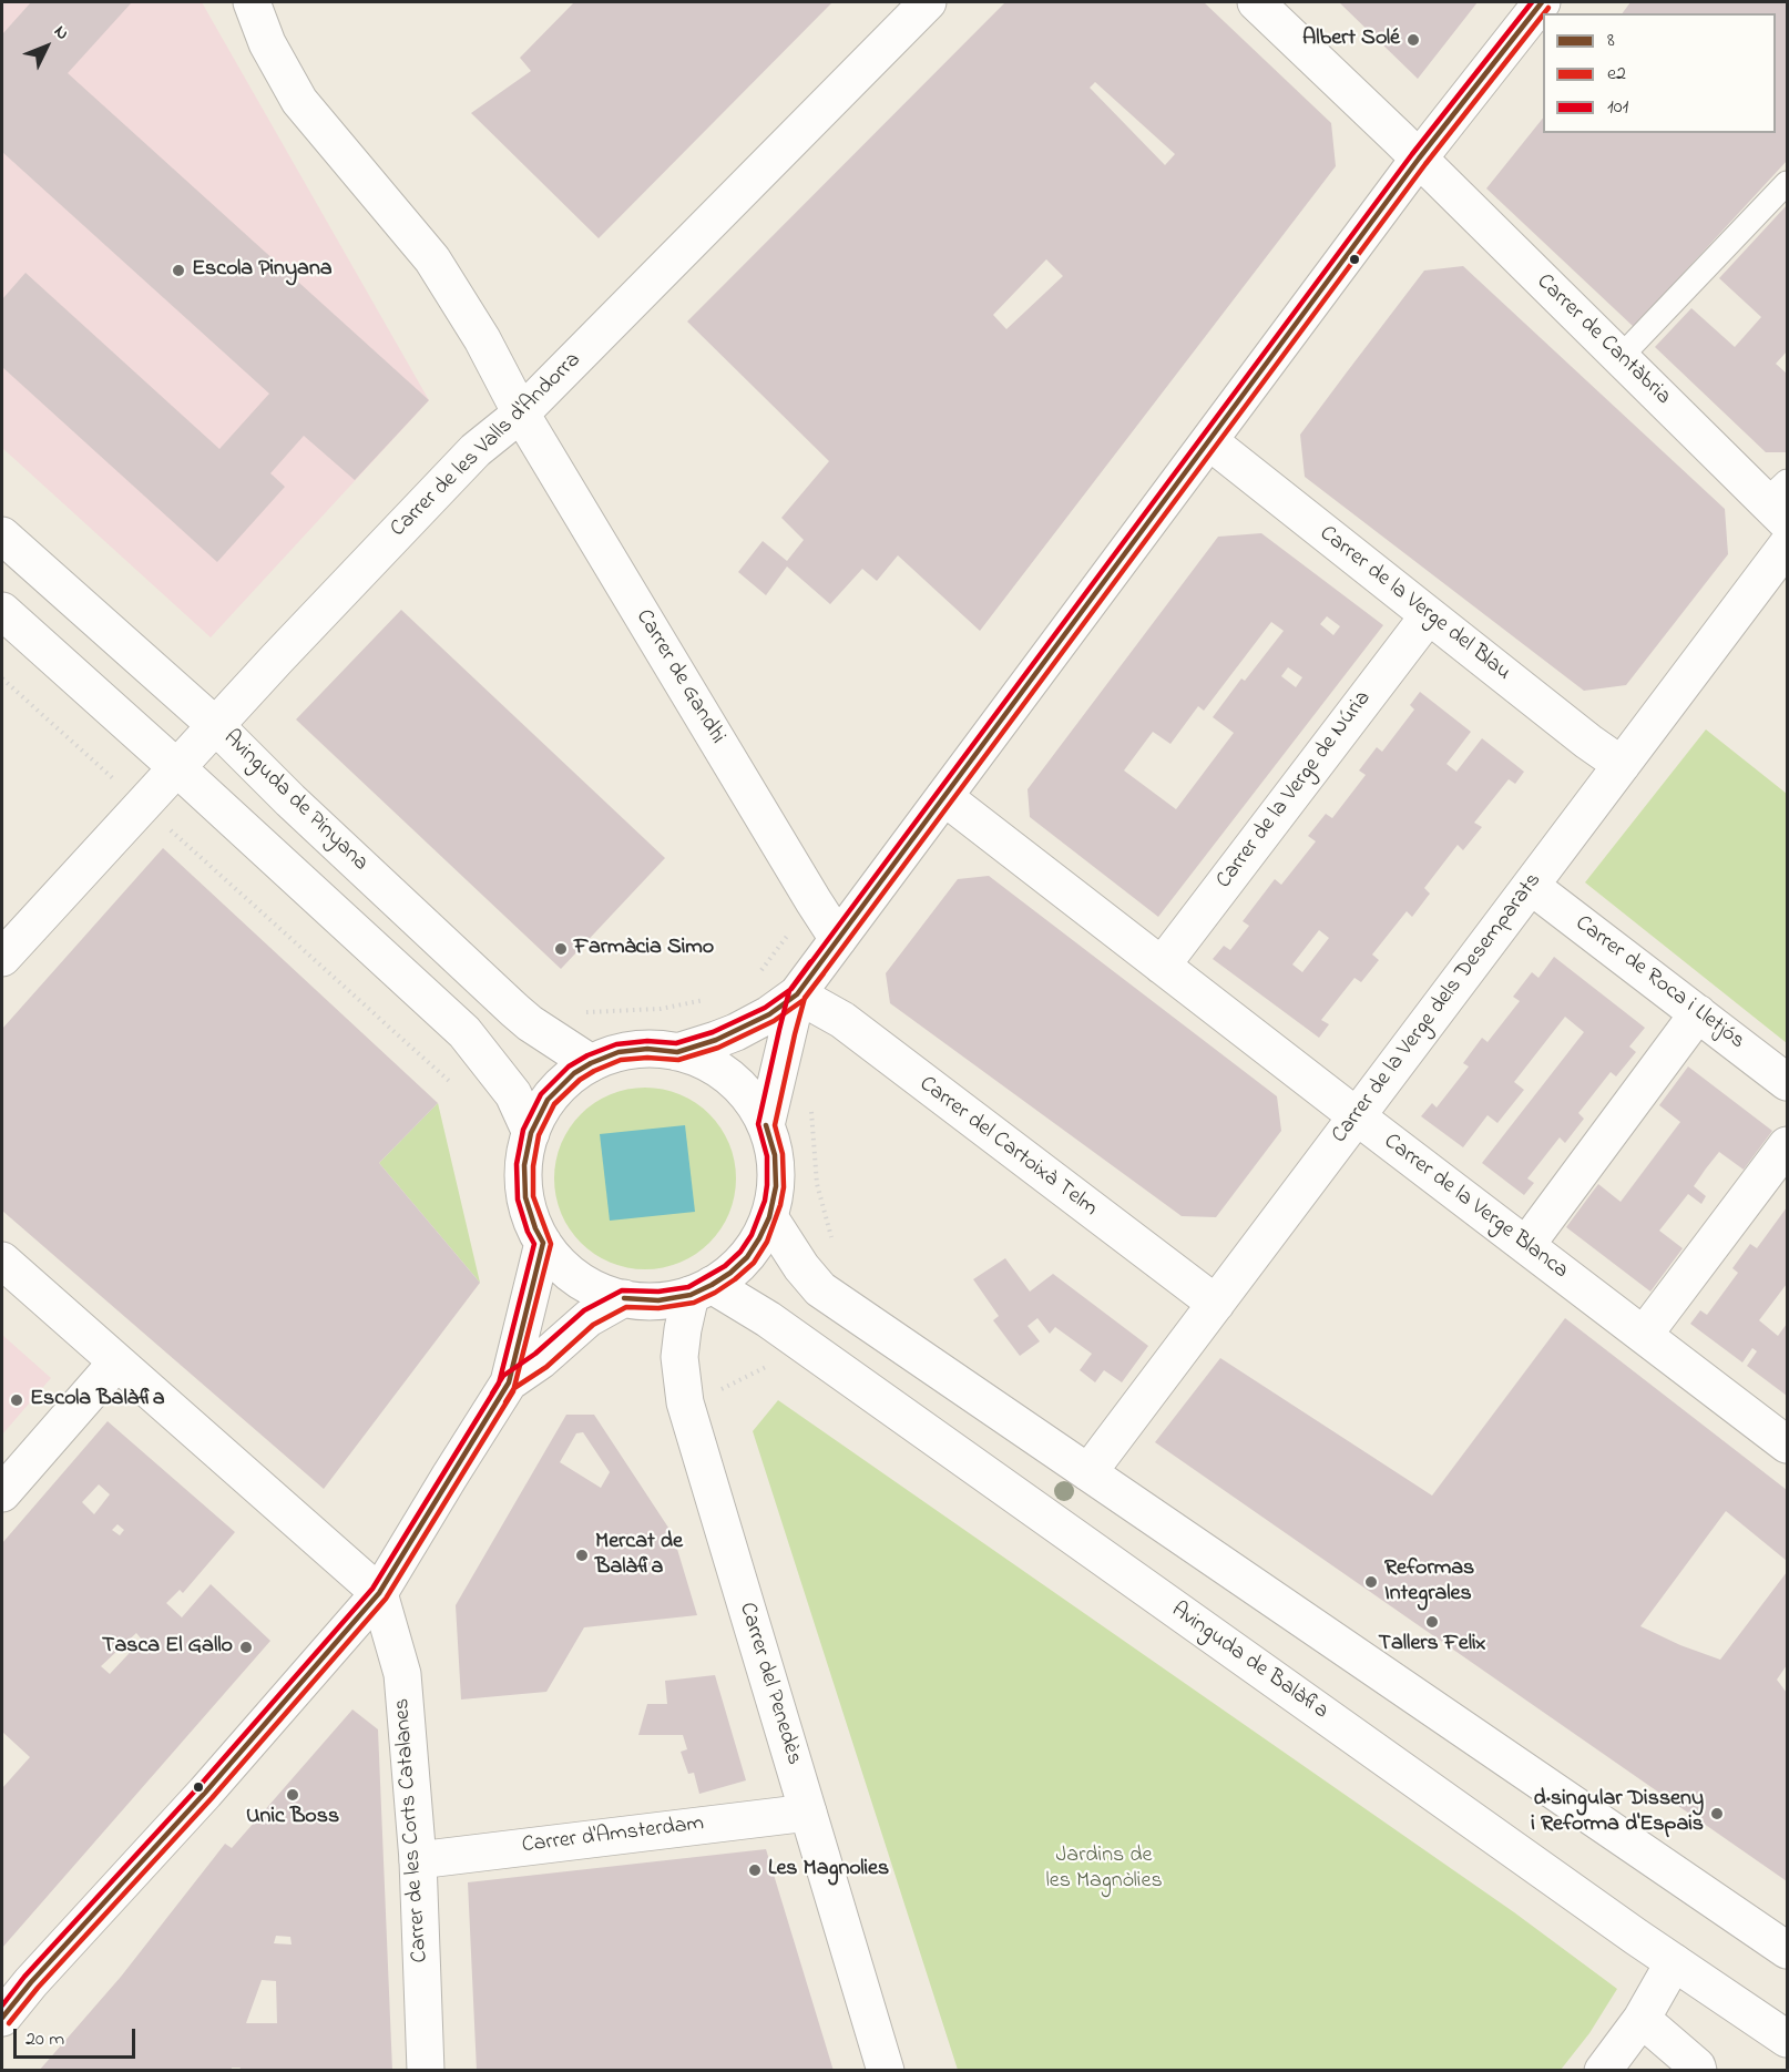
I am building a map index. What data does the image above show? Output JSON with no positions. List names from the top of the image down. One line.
{"streets":{"street":["Carrer de Cantàbria","Carrer de les Valls d'Andorra","Carrer de la Verge del Blau","Carrer de Gandhi","Carrer de la Verge de Núria","Avinguda de Pinyana","Carrer de Roca i Lletjós","Carrer de la Verge dels Desemparats","Carrer del Cartoixà Telm","Carrer de la Verge Blanca","Avinguda de Balàfia","Carrer del Penedès","Carrer de les Corts Catalanes","Carrer d'Amsterdam"]},"crossings":[["Carrer de les Valls d'Andorra","Carrer de Gandhi"],["Carrer de les Valls d'Andorra","Avinguda de Pinyana"],["Carrer de la Verge del Blau","Carrer de la Verge de Núria"],["Carrer de la Verge del Blau","Carrer de la Verge dels Desemparats"],["Carrer de la Verge de Núria","Carrer de la Verge Blanca"],["Carrer de Roca i Lletjós","Carrer de la Verge dels Desemparats"],["Carrer de la Verge dels Desemparats","Carrer del Cartoixà Telm"],["Carrer de la Verge dels Desemparats","Carrer de la Verge Blanca"],["Avinguda de Balàfia","Carrer del Penedès"],["Carrer del Penedès","Carrer d'Amsterdam"],["Carrer de les Corts Catalanes","Carrer d'Amsterdam"]],"parks":["Jardins de les Magnòlies"],"places":["Albert Solé","Escola Pinyana","Farmàcia Simo","Escola Balàfia","Mercat de Balàfia","Reformas Integrales","Tallers Felix","Tasca El Gallo","Unic Boss","d·singular Disseny i Reforma d'Espais","Les Magnolies"],"lines":["transit line 8","transit line 101","transit line e2"],"legend":["8","e2","101"],"scale_bar":"20 m","north":"top right"}
